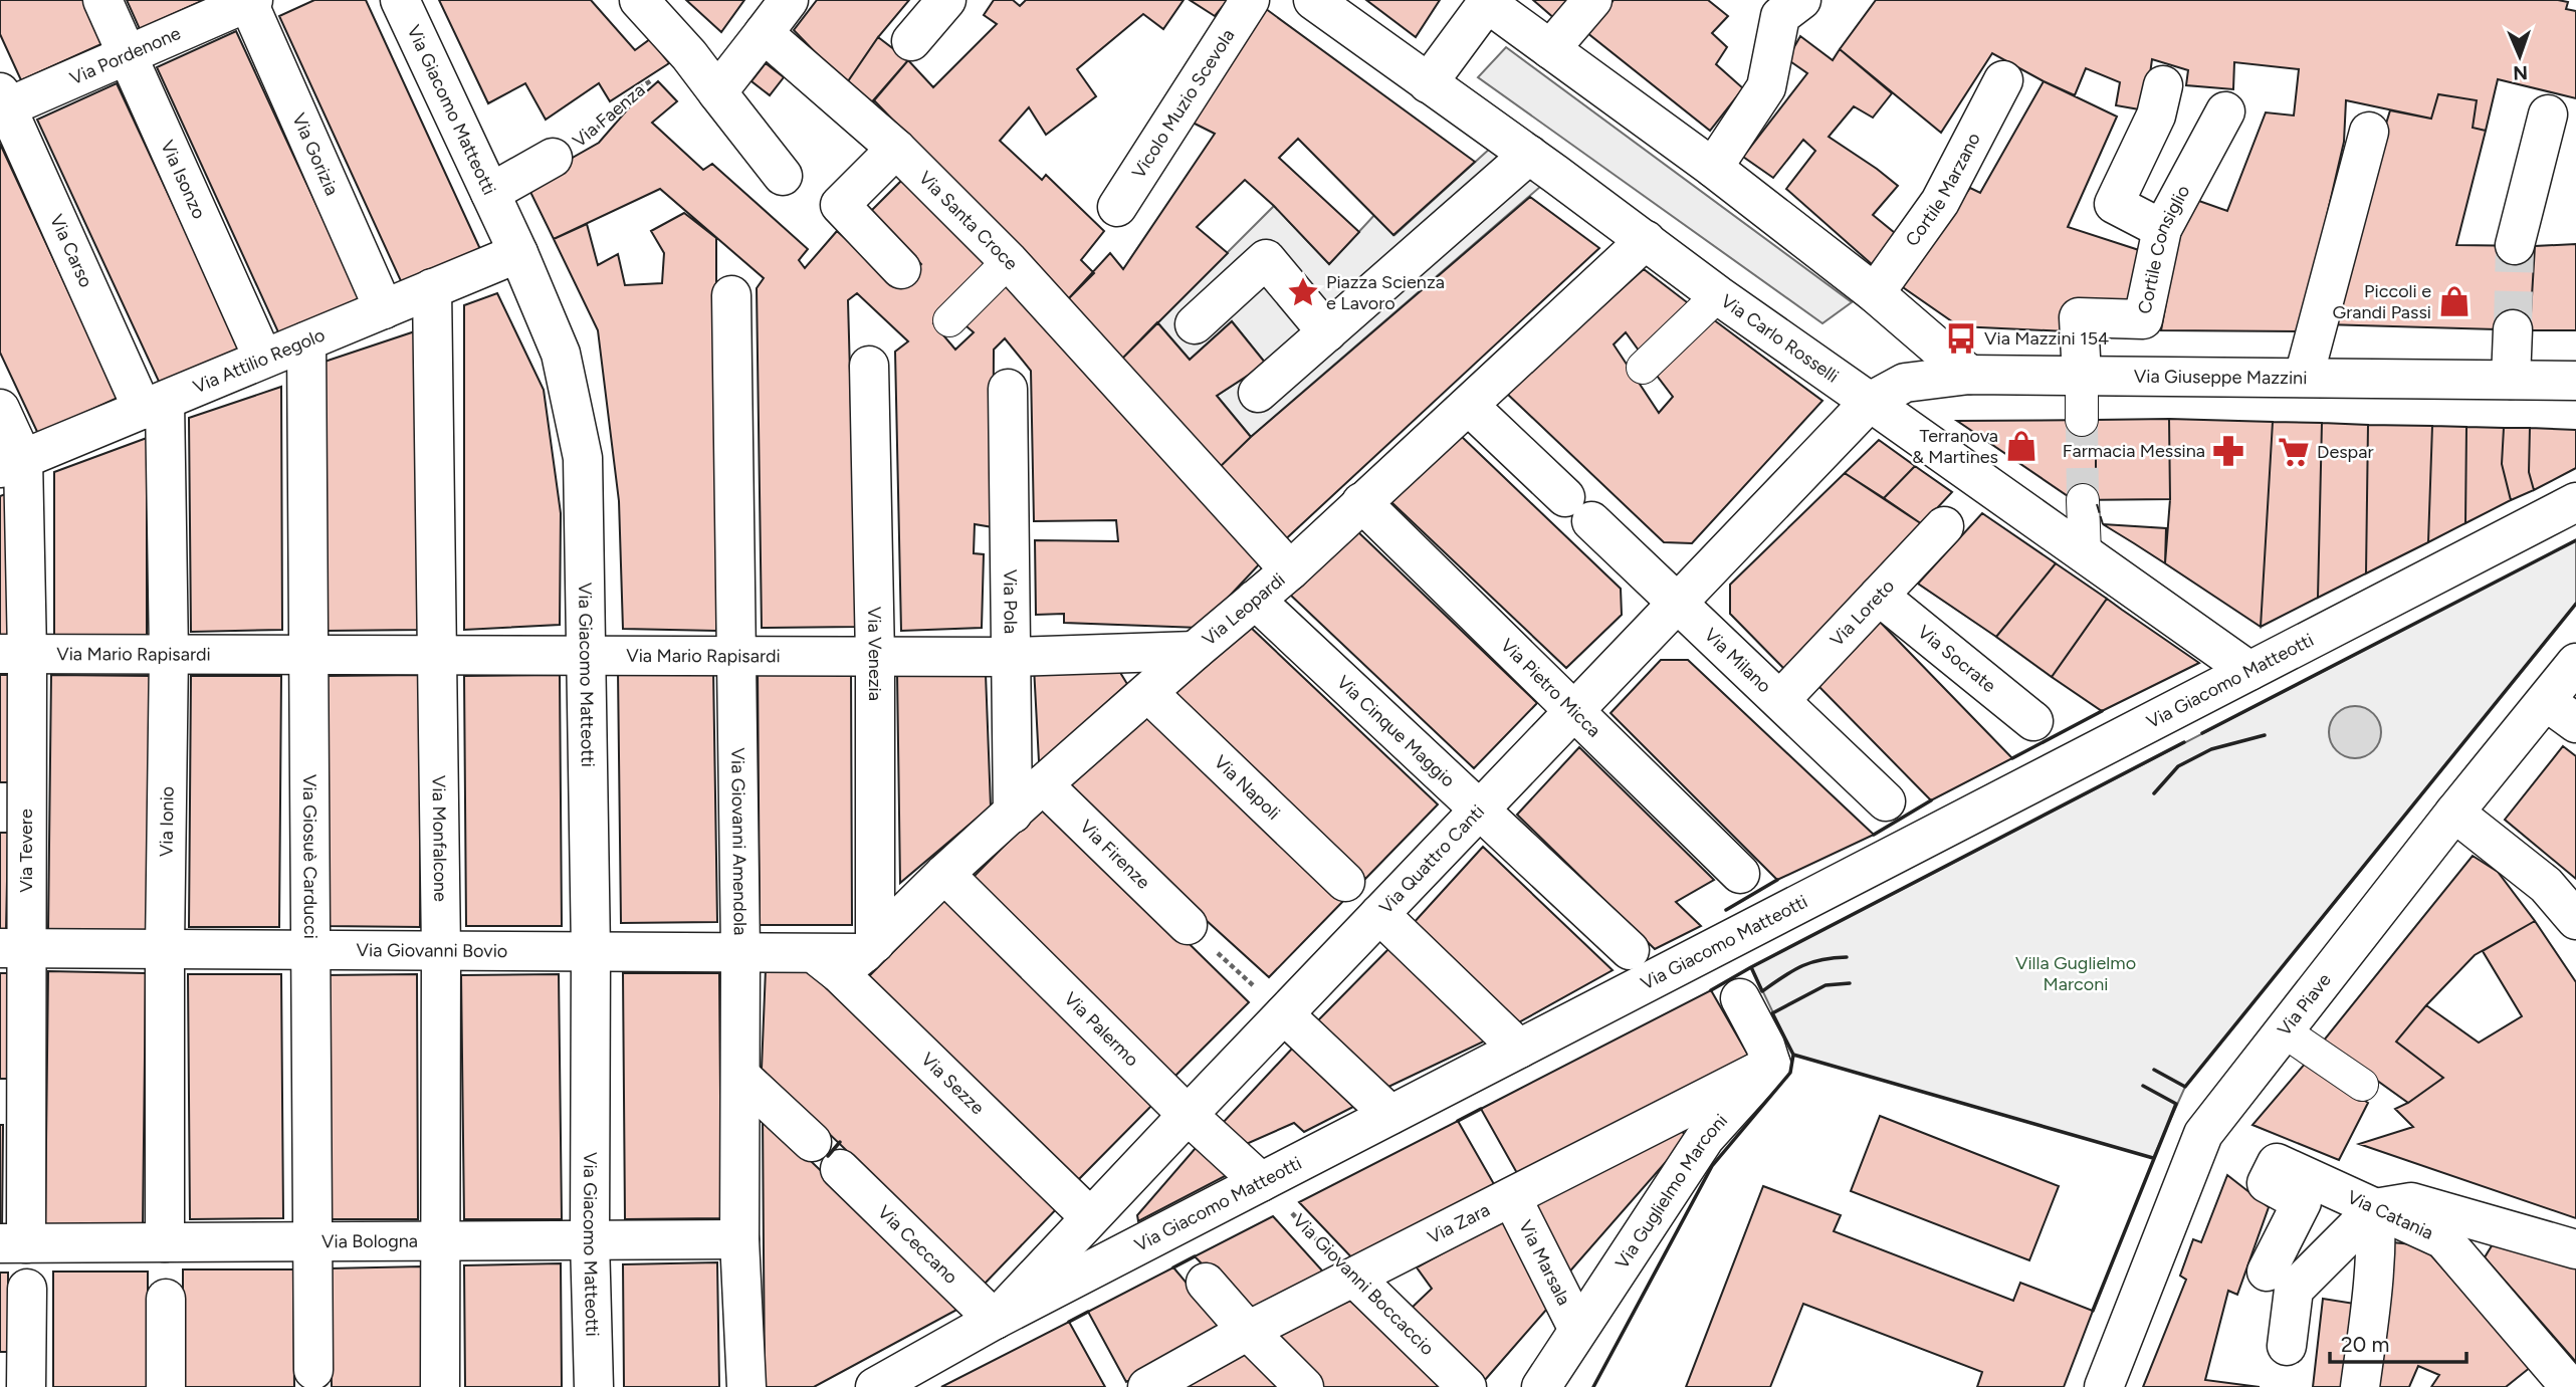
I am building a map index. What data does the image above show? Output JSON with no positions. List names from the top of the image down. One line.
{"streets":{"street":["Via Pordenone","Vicolo Muzio Scevola","Via Giacomo Matteotti","Via Gorizia","Via Isonzo","Cortile Marzano","Via Santa Croce","Cortile Consiglio","Via Carso","Via Carlo Rosselli","Via Attilio Regolo","Via Giuseppe Mazzini","Via Pola","Via Leopardi","Via Loreto","Via Mario Rapisardi","Via Venezia","Via Socrate","Via Milano","Via Pietro Micca","Via Cinque Maggio","Via Napoli","Via Ionio","Via Monfalcone","Via Giovanni Amendola","Via Tevere","Via Firenze","Via Giosuè Carducci","Via Quattro Canti","Via Giovanni Bovio","Via Piave","Via Palermo","Via Sezze","Via Guglielmo Marconi","Via Catania","Via Zara","Via Bologna","Via Ceccano","Via Marsala","Via Giovanni Boccaccio"],"path":["Via Faenza"]},"crossings":[["Via Pordenone","Via Gorizia"],["Via Pordenone","Via Isonzo"],["Via Pordenone","Via Carso"],["Via Giacomo Matteotti","Via Carlo Rosselli"],["Via Giacomo Matteotti","Via Attilio Regolo"],["Via Giacomo Matteotti","Via Mario Rapisardi"],["Via Giacomo Matteotti","Via Quattro Canti"],["Via Giacomo Matteotti","Via Giovanni Bovio"],["Via Giacomo Matteotti","Via Palermo"],["Via Giacomo Matteotti","Via Bologna"],["Via Giacomo Matteotti","Via Ceccano"],["Via Giacomo Matteotti","Via Giovanni Boccaccio"],["Via Gorizia","Via Attilio Regolo"],["Via Isonzo","Via Attilio Regolo"],["Via Santa Croce","Via Leopardi"],["Cortile Consiglio","Via Giuseppe Mazzini"],["Via Carso","Via Attilio Regolo"],["Via Carso","Via Ionio"],["Via Carlo Rosselli","Via Giuseppe Mazzini"],["Via Carlo Rosselli","Via Leopardi"],["Via Carlo Rosselli","Via Quattro Canti"],["Via Attilio Regolo","Via Ionio"],["Via Attilio Regolo","Via Monfalcone"],["Via Attilio Regolo","Via Tevere"],["Via Attilio Regolo","Via Giosuè Carducci"],["Via Giuseppe Mazzini","Via Quattro Canti"],["Via Pola","Via Leopardi"],["Via Pola","Via Mario Rapisardi"],["Via Leopardi","Via Mario Rapisardi"],["Via Leopardi","Via Venezia"],["Via Leopardi","Via Milano"],["Via Leopardi","Via Pietro Micca"],["Via Leopardi","Via Cinque Maggio"],["Via Leopardi","Via Napoli"],["Via Leopardi","Via Firenze"],["Via Leopardi","Via Giovanni Bovio"],["Via Leopardi","Via Palermo"],["Via Leopardi","Via Sezze"],["Via Loreto","Via Socrate"],["Via Loreto","Via Milano"],["Via Mario Rapisardi","Via Venezia"],["Via Mario Rapisardi","Via Ionio"],["Via Mario Rapisardi","Via Monfalcone"],["Via Mario Rapisardi","Via Giovanni Amendola"],["Via Mario Rapisardi","Via Tevere"],["Via Mario Rapisardi","Via Giosuè Carducci"],["Via Venezia","Via Giovanni Bovio"],["Via Venezia","Via Sezze"],["Via Milano","Via Quattro Canti"],["Via Pietro Micca","Via Quattro Canti"],["Via Cinque Maggio","Via Quattro Canti"],["Via Ionio","Via Giovanni Bovio"],["Via Ionio","Via Bologna"],["Via Monfalcone","Via Giovanni Bovio"],["Via Monfalcone","Via Bologna"],["Via Giovanni Amendola","Via Giovanni Bovio"],["Via Giovanni Amendola","Via Bologna"],["Via Tevere","Via Giovanni Bovio"],["Via Tevere","Via Bologna"],["Via Giosuè Carducci","Via Giovanni Bovio"],["Via Giosuè Carducci","Via Bologna"],["Via Quattro Canti","Via Palermo"],["Via Quattro Canti","Via Sezze"],["Via Quattro Canti","Via Ceccano"],["Via Giovanni Bovio","Via Sezze"],["Via Palermo","Via Giovanni Boccaccio"],["Via Guglielmo Marconi","Via Zara"],["Via Guglielmo Marconi","Via Marsala"],["Via Zara","Via Marsala"],["Via Zara","Via Giovanni Boccaccio"]],"parks":["Villa Guglielmo Marconi"],"places":{"place":["Piazza Scienza e Lavoro"],"shop":["Piccoli e Grandi Passi","Terranova & Martines"],"bus stop":["Via Mazzini 154"],"pharmacy":["Farmacia Messina"],"supermarket":["Despar"]},"scale_bar":"20 m","north":"bottom"}
